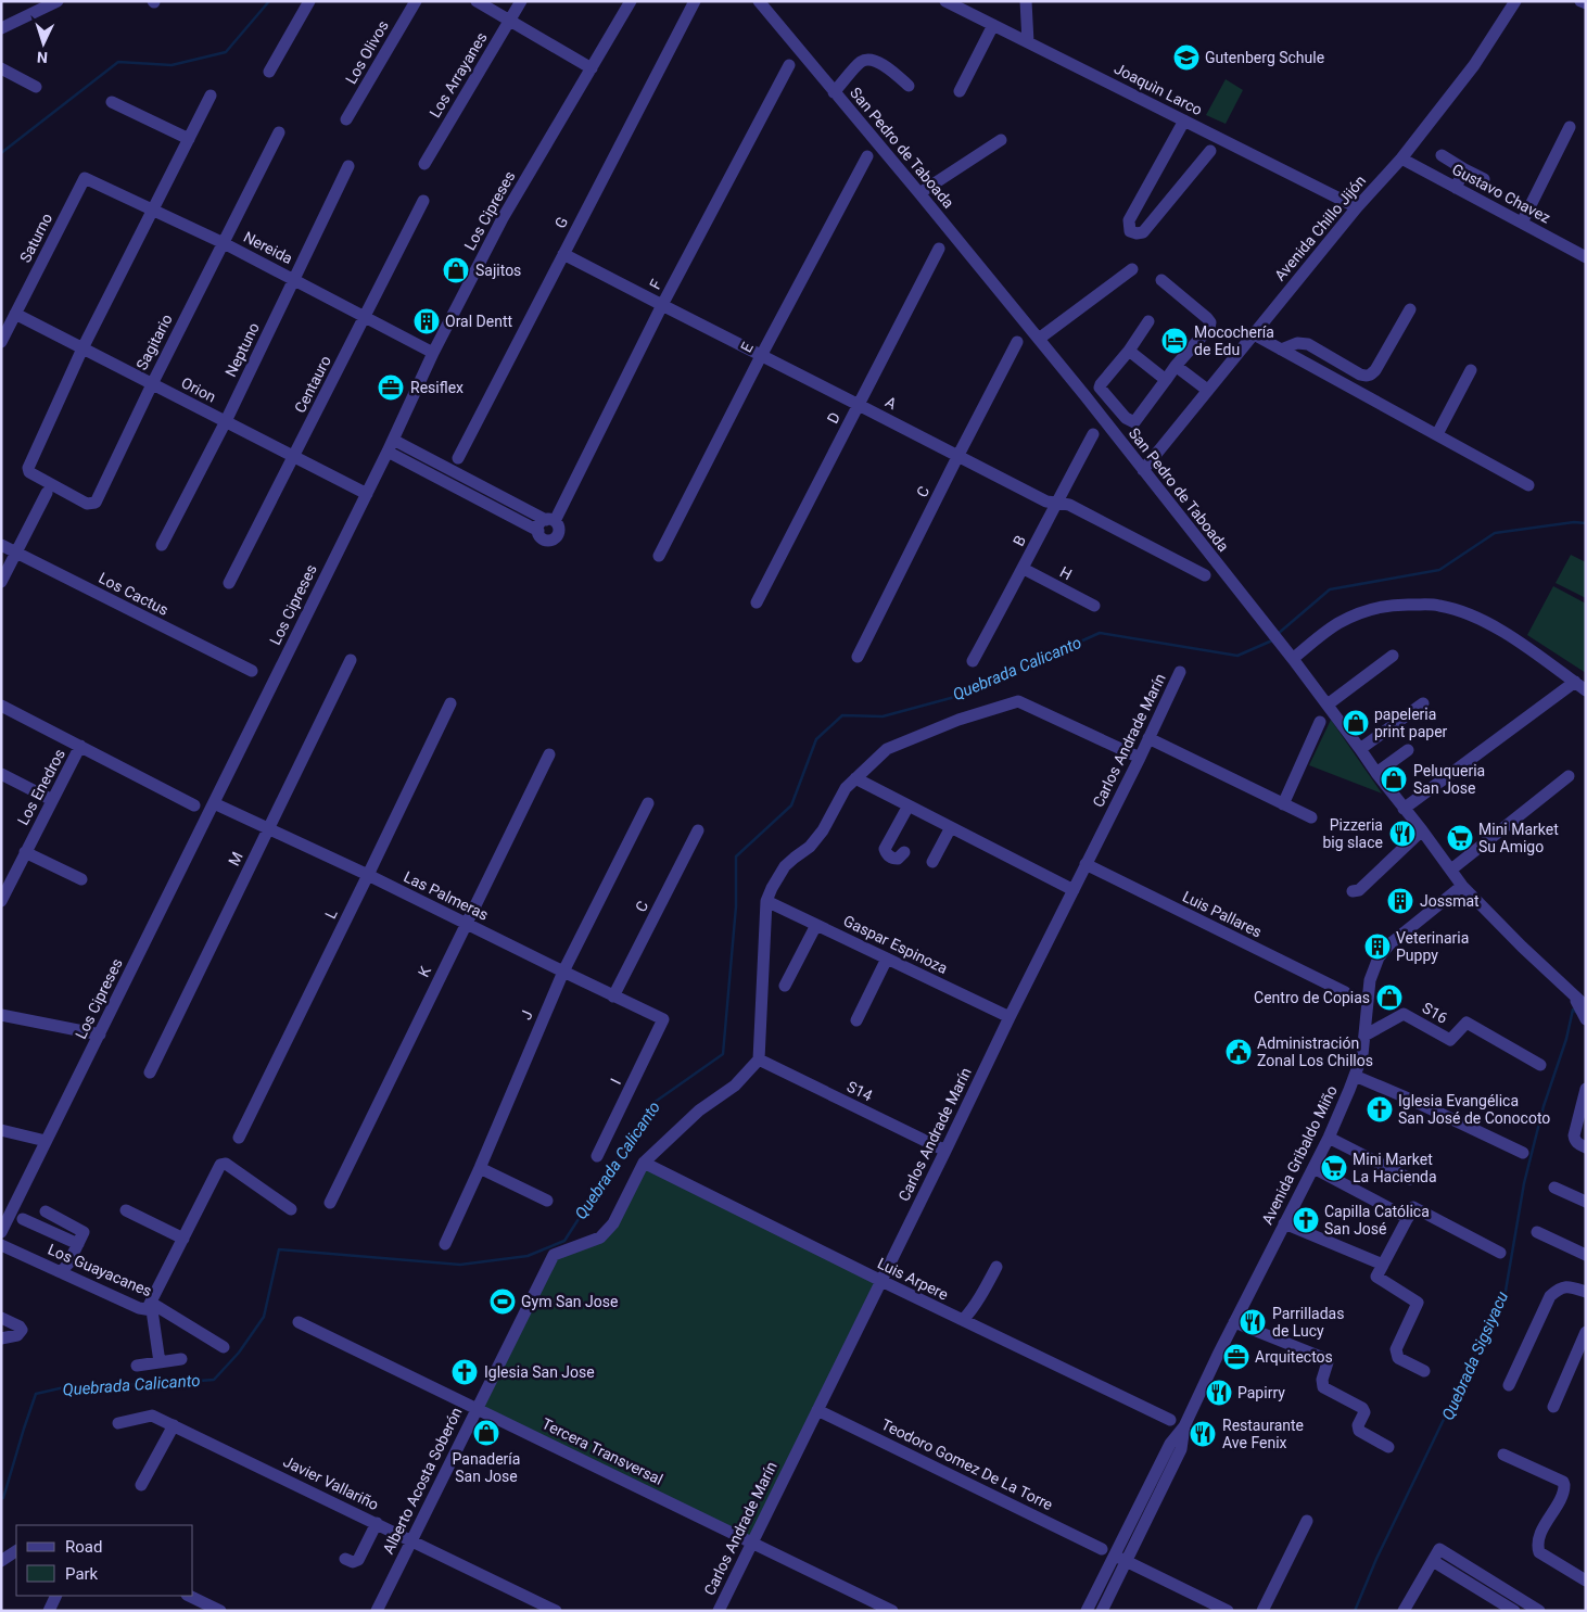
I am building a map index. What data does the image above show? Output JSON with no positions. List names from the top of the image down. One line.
{"streets":{"street":["Los Olivos","Los Arrayanes","Joaquìn Larco","San Pedro de Taboada","Gustavo Chavez","Los Cipreses","G","Avenida Chillo Jijón","Saturno","Nereida","F","Sagitario","E","Neptuno","Centauro","Orion","A","D","C","B","H","Los Cactus","Carlos Andrade Marín","Los Enedros","M","Las Palmeras","L","Luis Pallares","Gaspar Espinoza","K","S16","J","I","S14","Avenida Gribaldo Miño","Los Guayacanes","Luis Arpere","Tercera Transversal","Teodoro Gomez De La Torre","Alberto Acosta Soberón","Javier Vallariño"]},"crossings":[["Joaquìn Larco","Avenida Chillo Jijón"],["San Pedro de Taboada","Avenida Chillo Jijón"],["San Pedro de Taboada","Avenida Gribaldo Miño"],["Gustavo Chavez","Avenida Chillo Jijón"],["Los Cipreses","Nereida"],["Los Cipreses","Orion"],["Los Cipreses","Las Palmeras"],["G","A"],["Saturno","Nereida"],["Saturno","Orion"],["Nereida","Sagitario"],["Nereida","Neptuno"],["Nereida","Centauro"],["F","A"],["Sagitario","Orion"],["E","A"],["Neptuno","Orion"],["Centauro","Orion"],["A","D"],["A","C"],["A","B"],["C","Las Palmeras"],["B","H"],["Carlos Andrade Marín","Luis Pallares"],["Carlos Andrade Marín","Gaspar Espinoza"],["Carlos Andrade Marín","S14"],["Carlos Andrade Marín","Luis Arpere"],["Carlos Andrade Marín","Tercera Transversal"],["Carlos Andrade Marín","Teodoro Gomez De La Torre"],["M","Las Palmeras"],["Las Palmeras","L"],["Las Palmeras","K"],["Las Palmeras","J"],["Las Palmeras","I"],["S16","Avenida Gribaldo Miño"],["Luis Arpere","Alberto Acosta Soberón"],["Tercera Transversal","Alberto Acosta Soberón"],["Alberto Acosta Soberón","Javier Vallariño"]],"water":["Quebrada Calicanto","Quebrada Sigsiyacu"],"places":{"school or university":["Gutenberg Schule"],"shop":["Sajitos","papeleria print paper","Peluqueria San Jose","Centro de Copias","Panadería San Jose"],"building":["Oral Dentt","Jossmat","Veterinaria Puppy"],"hotel":["Mocochería de Edu"],"office":["Resiflex","Arquitectos"],"restaurant":["Pizzeria big slace","Parrilladas de Lucy","Papirry","Restaurante Ave Fenix"],"supermarket":["Mini Market Su Amigo","Mini Market La Hacienda"],"public building":["Administración Zonal Los Chillos"],"church":["Iglesia Evangélica San José de Conocoto","Capilla Católica San José","Iglesia San Jose"],"sports":["Gym San Jose"]},"legend":["Road","Park"],"north":"bottom"}
